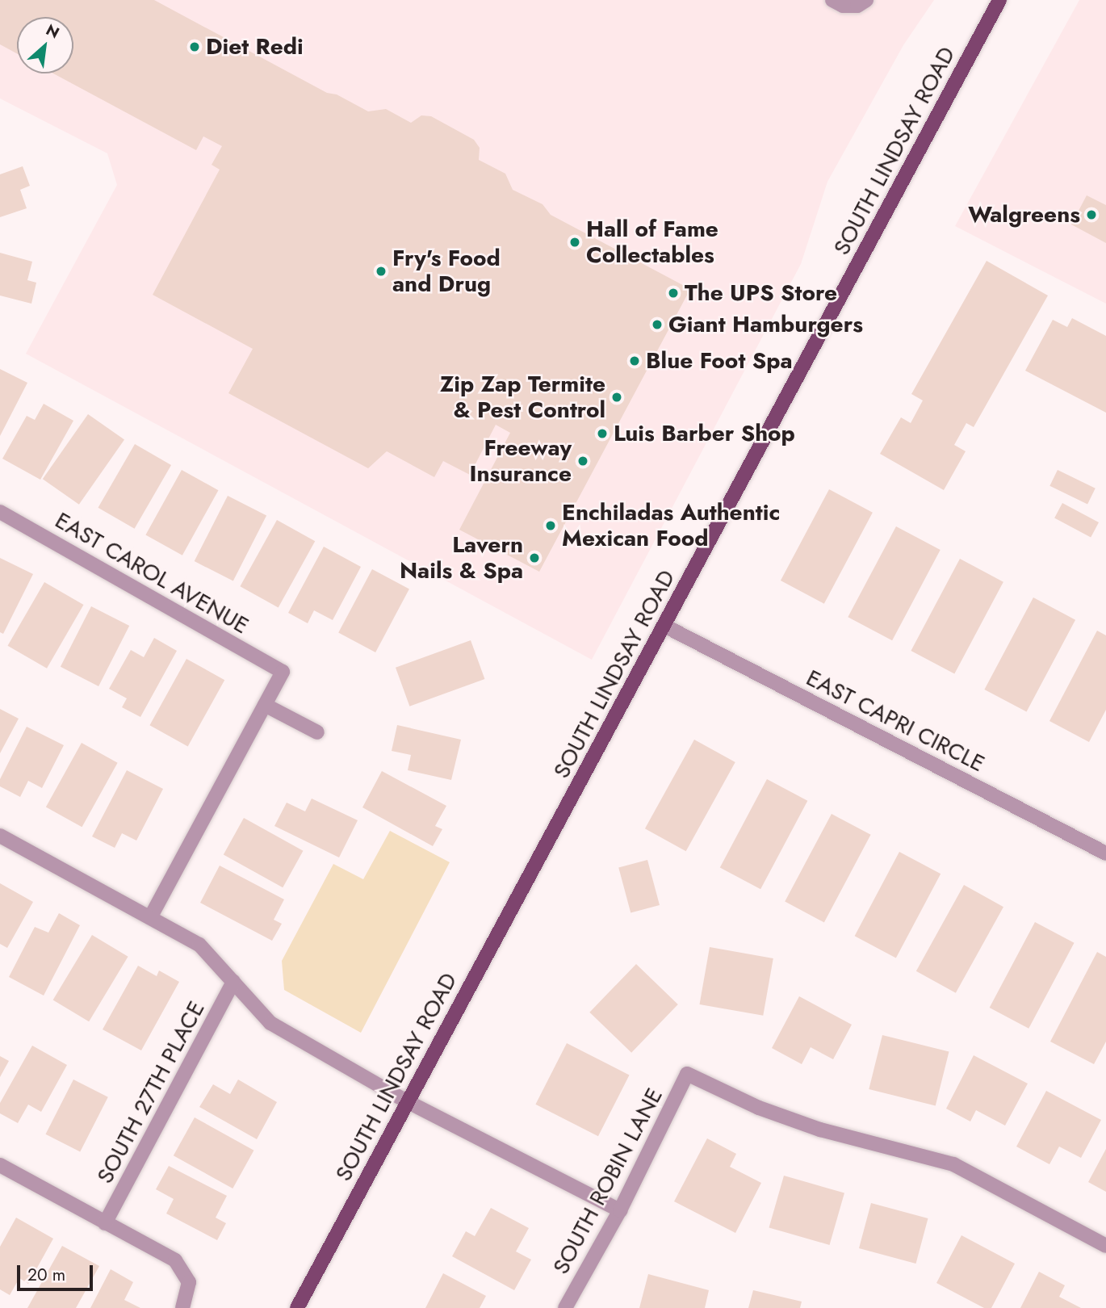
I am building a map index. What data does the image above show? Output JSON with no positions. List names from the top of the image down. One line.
{"streets":{"main road":["SOUTH LINDSAY ROAD"],"street":["EAST CAROL AVENUE","EAST CAPRI CIRCLE","SOUTH 27TH PLACE","SOUTH ROBIN LANE"]},"crossings":[["SOUTH LINDSAY ROAD","EAST CAPRI CIRCLE"]],"places":["Diet Redi","Walgreens","Hall of Fame Collectables","Fry's Food and Drug","The UPS Store","Giant Hamburgers","Blue Foot Spa","Zip Zap Termite & Pest Control","Luis Barber Shop","Freeway Insurance","Enchiladas Authentic Mexican Food","Lavern Nails & Spa"],"scale_bar":"20 m","north":"top right"}
